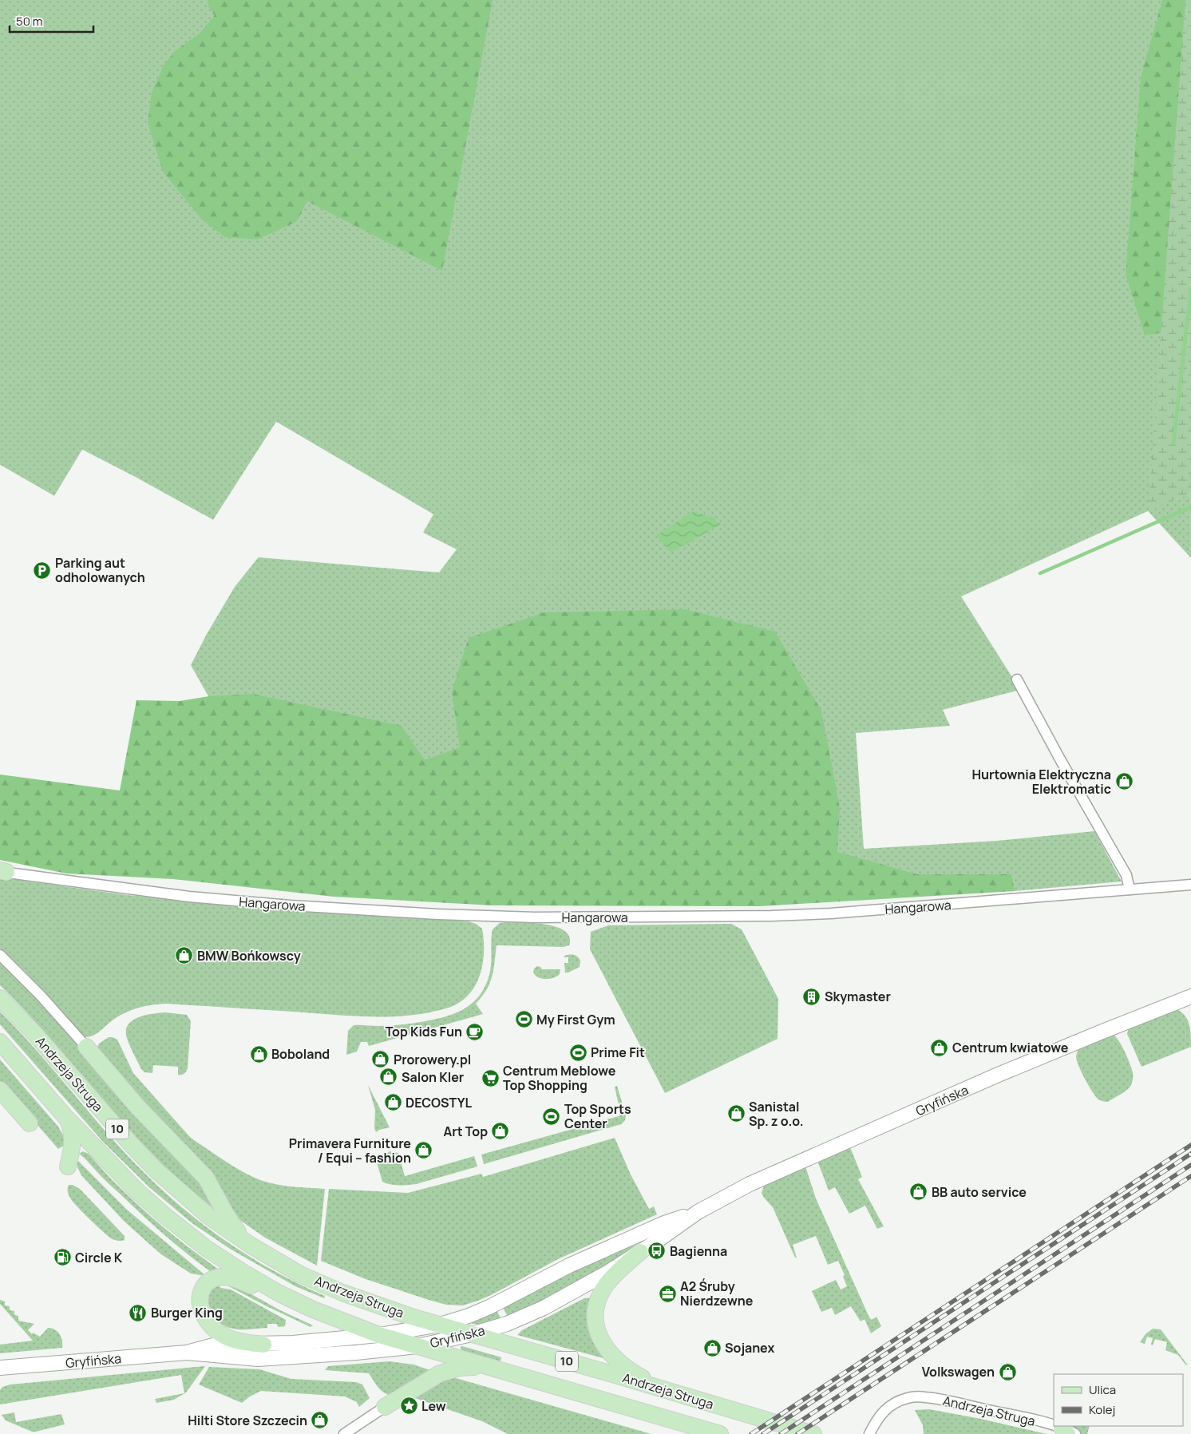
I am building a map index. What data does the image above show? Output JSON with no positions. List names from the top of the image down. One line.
{"streets":{"main road":["Andrzeja Struga","10"],"street":["Hangarowa","Gryfińska"]},"crossings":[["Andrzeja Struga","Gryfińska"]],"places":{"parking":["Parking aut odholowanych"],"shop":["Hurtownia Elektryczna Elektromatic","BMW Bońkowscy","Centrum kwiatowe","Boboland","Prorowery.pl","Salon Kler","DECOSTYL","Sanistal Sp. z o.o.","Art Top","Primavera Furniture / Equi – fashion","BB auto service","Sojanex","Volkswagen","Hilti Store Szczecin"],"building":["Skymaster"],"sports":["My First Gym","Prime Fit","Top Sports Center"],"cafe":["Top Kids Fun"],"supermarket":["Centrum Meblowe Top Shopping"],"bus stop":["Bagienna"],"fuel station":["Circle K"],"office":["A2 Śruby Nierdzewne"],"restaurant":["Burger King"],"place":["Lew"]},"legend":["Ulica","Kolej"],"scale_bar":"50 m"}
